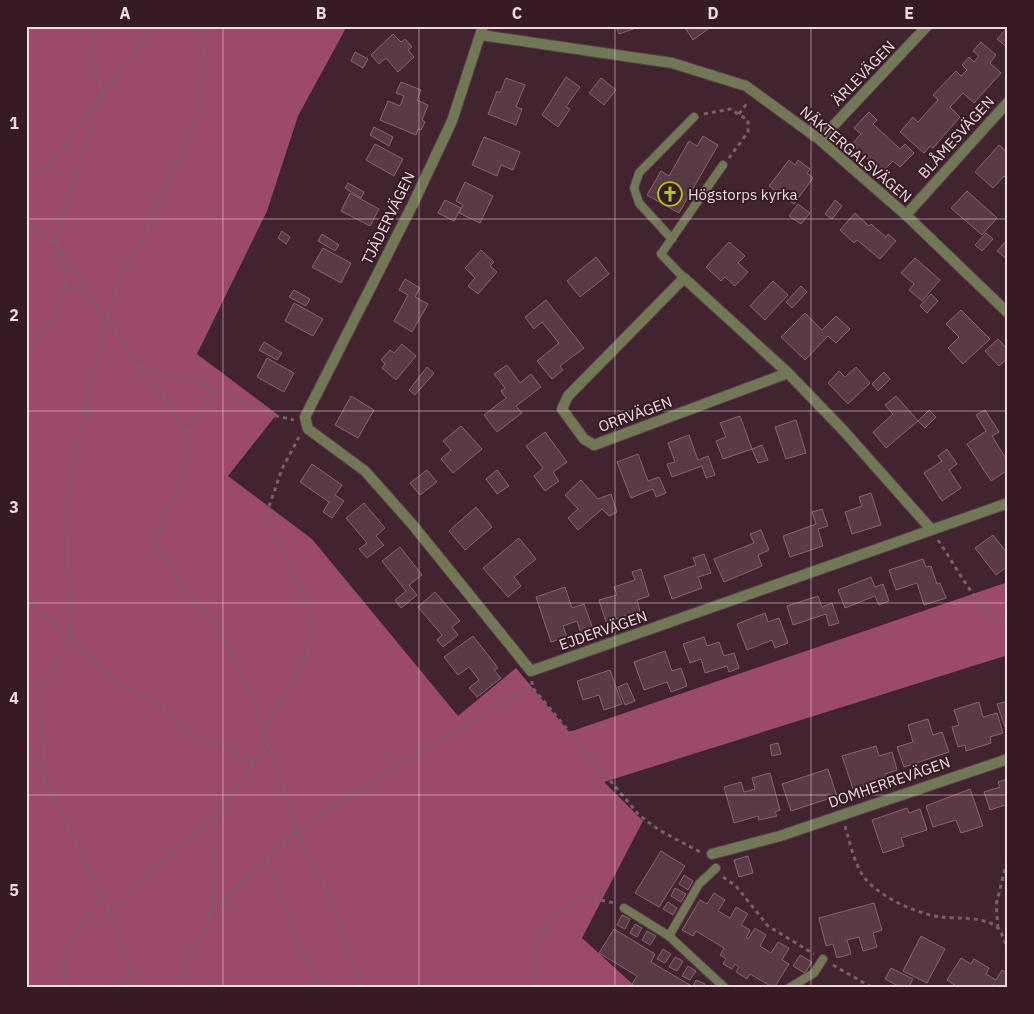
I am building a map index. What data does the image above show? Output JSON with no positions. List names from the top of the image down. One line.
{"streets":{"street":["ÄRLEVÄGEN","BLÅMESVÄGEN","NÄKTERGALSVÄGEN","TJÄDERVÄGEN","ORRVÄGEN","EJDERVÄGEN","DOMHERREVÄGEN"]},"crossings":[["ÄRLEVÄGEN","NÄKTERGALSVÄGEN"],["BLÅMESVÄGEN","NÄKTERGALSVÄGEN"],["NÄKTERGALSVÄGEN","TJÄDERVÄGEN"]],"places":{"church":["Högstorps kyrka"]},"grid":{"columns":["A","B","C","D","E"],"rows":["1","2","3","4","5"]}}
